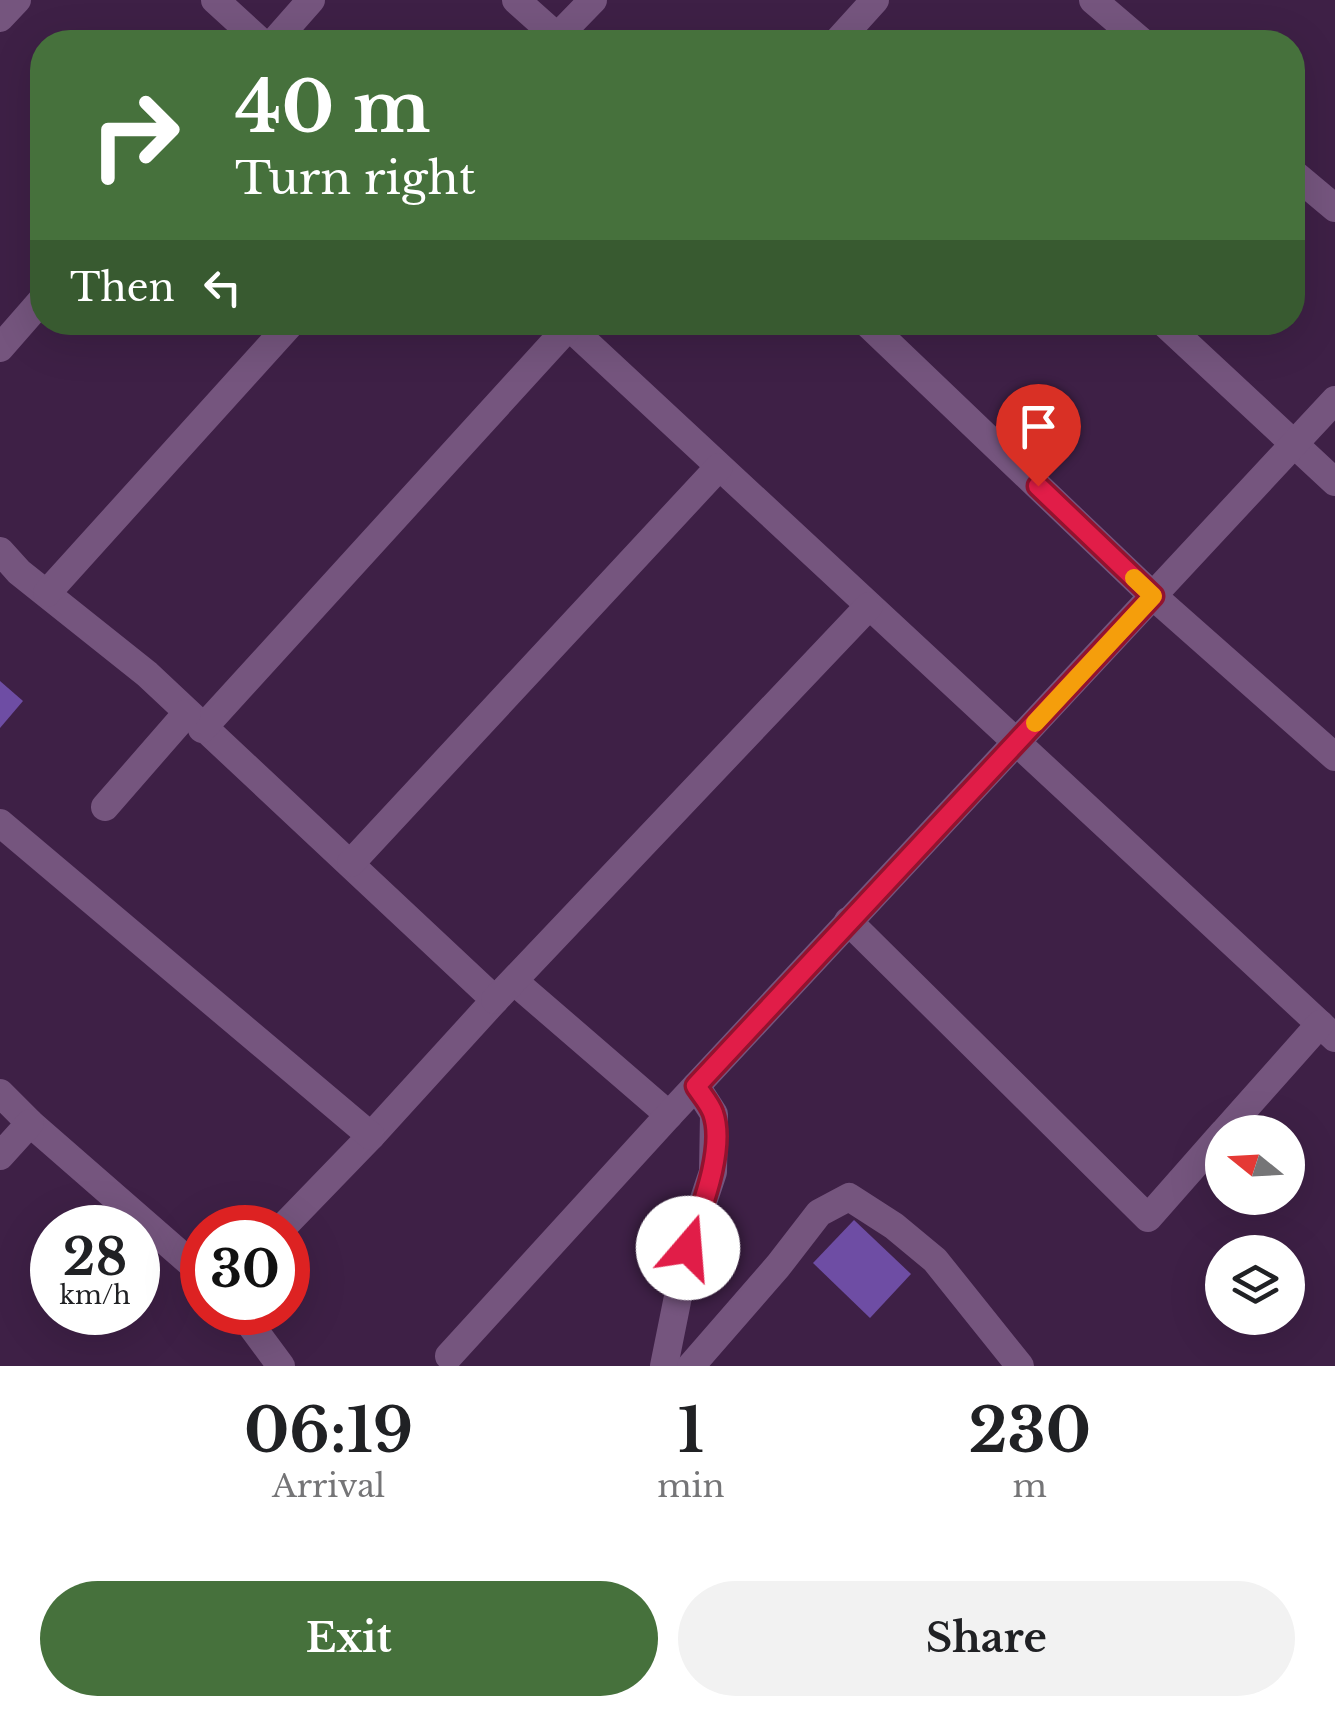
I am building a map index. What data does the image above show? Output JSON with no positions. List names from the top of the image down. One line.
{"north":"left","page":{"turn":["40 m","Turn right"],"then":"Then","speed":"28 km/h","limit":"30","eta":["06:19","Arrival","1","min","230","m"],"buttons":["Exit","Share"]}}
